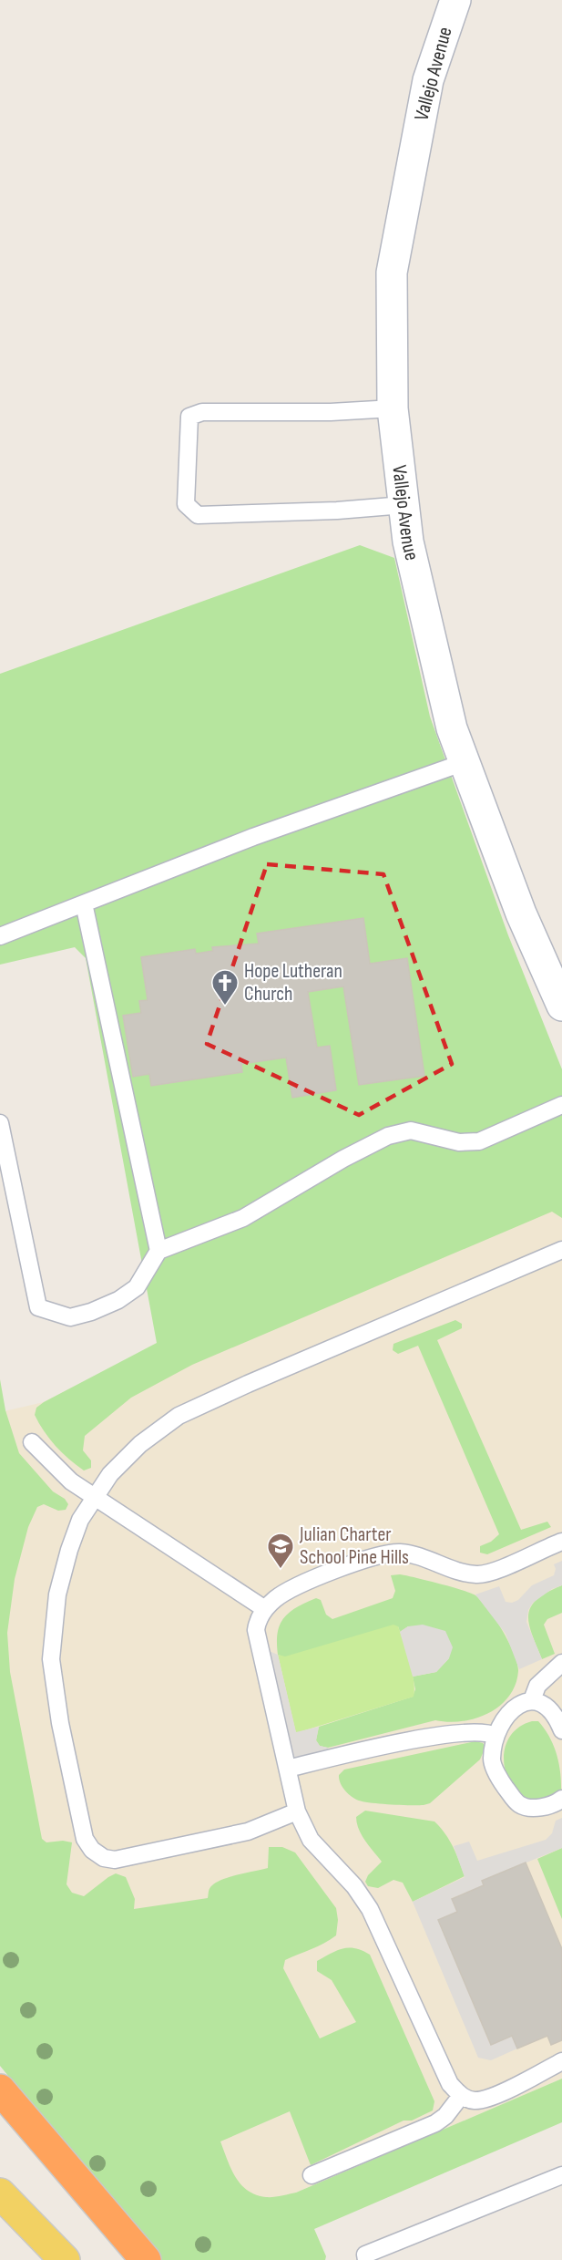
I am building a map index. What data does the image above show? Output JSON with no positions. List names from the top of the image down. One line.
{"streets":{"street":["Vallejo Avenue"]},"places":{"church":["Hope Lutheran Church"],"school or university":["Julian Charter School Pine Hills"]}}
